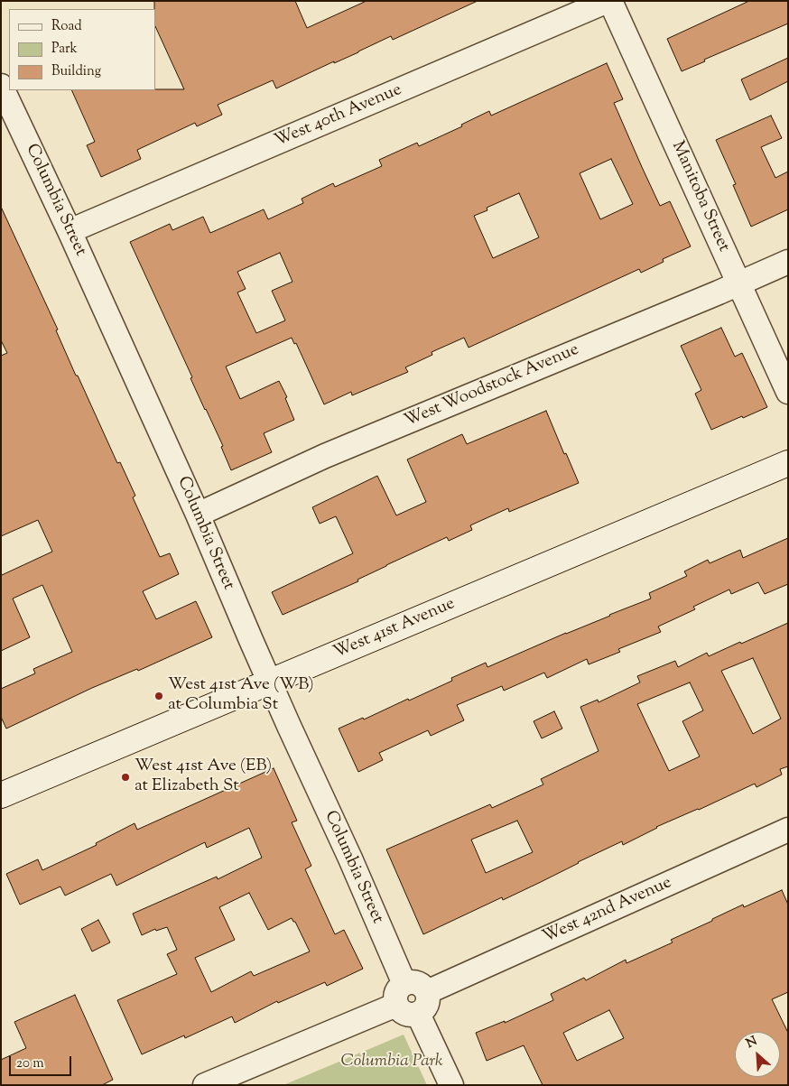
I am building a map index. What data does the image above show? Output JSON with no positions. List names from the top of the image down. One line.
{"streets":{"main road":["West 41st Avenue"],"street":["West 40th Avenue","Manitoba Street","Columbia Street","West Woodstock Avenue","West 42nd Avenue"]},"crossings":[["West 40th Avenue","Manitoba Street"],["West 40th Avenue","Columbia Street"],["Manitoba Street","West Woodstock Avenue"],["Columbia Street","West Woodstock Avenue"],["Columbia Street","West 41st Avenue"],["Columbia Street","West 42nd Avenue"]],"parks":["Columbia Park"],"places":["West 41st Ave (WB) at Columbia St","West 41st Ave (EB) at Elizabeth St"],"legend":["Road","Park","Building"],"scale_bar":"20 m","north":"top left"}
